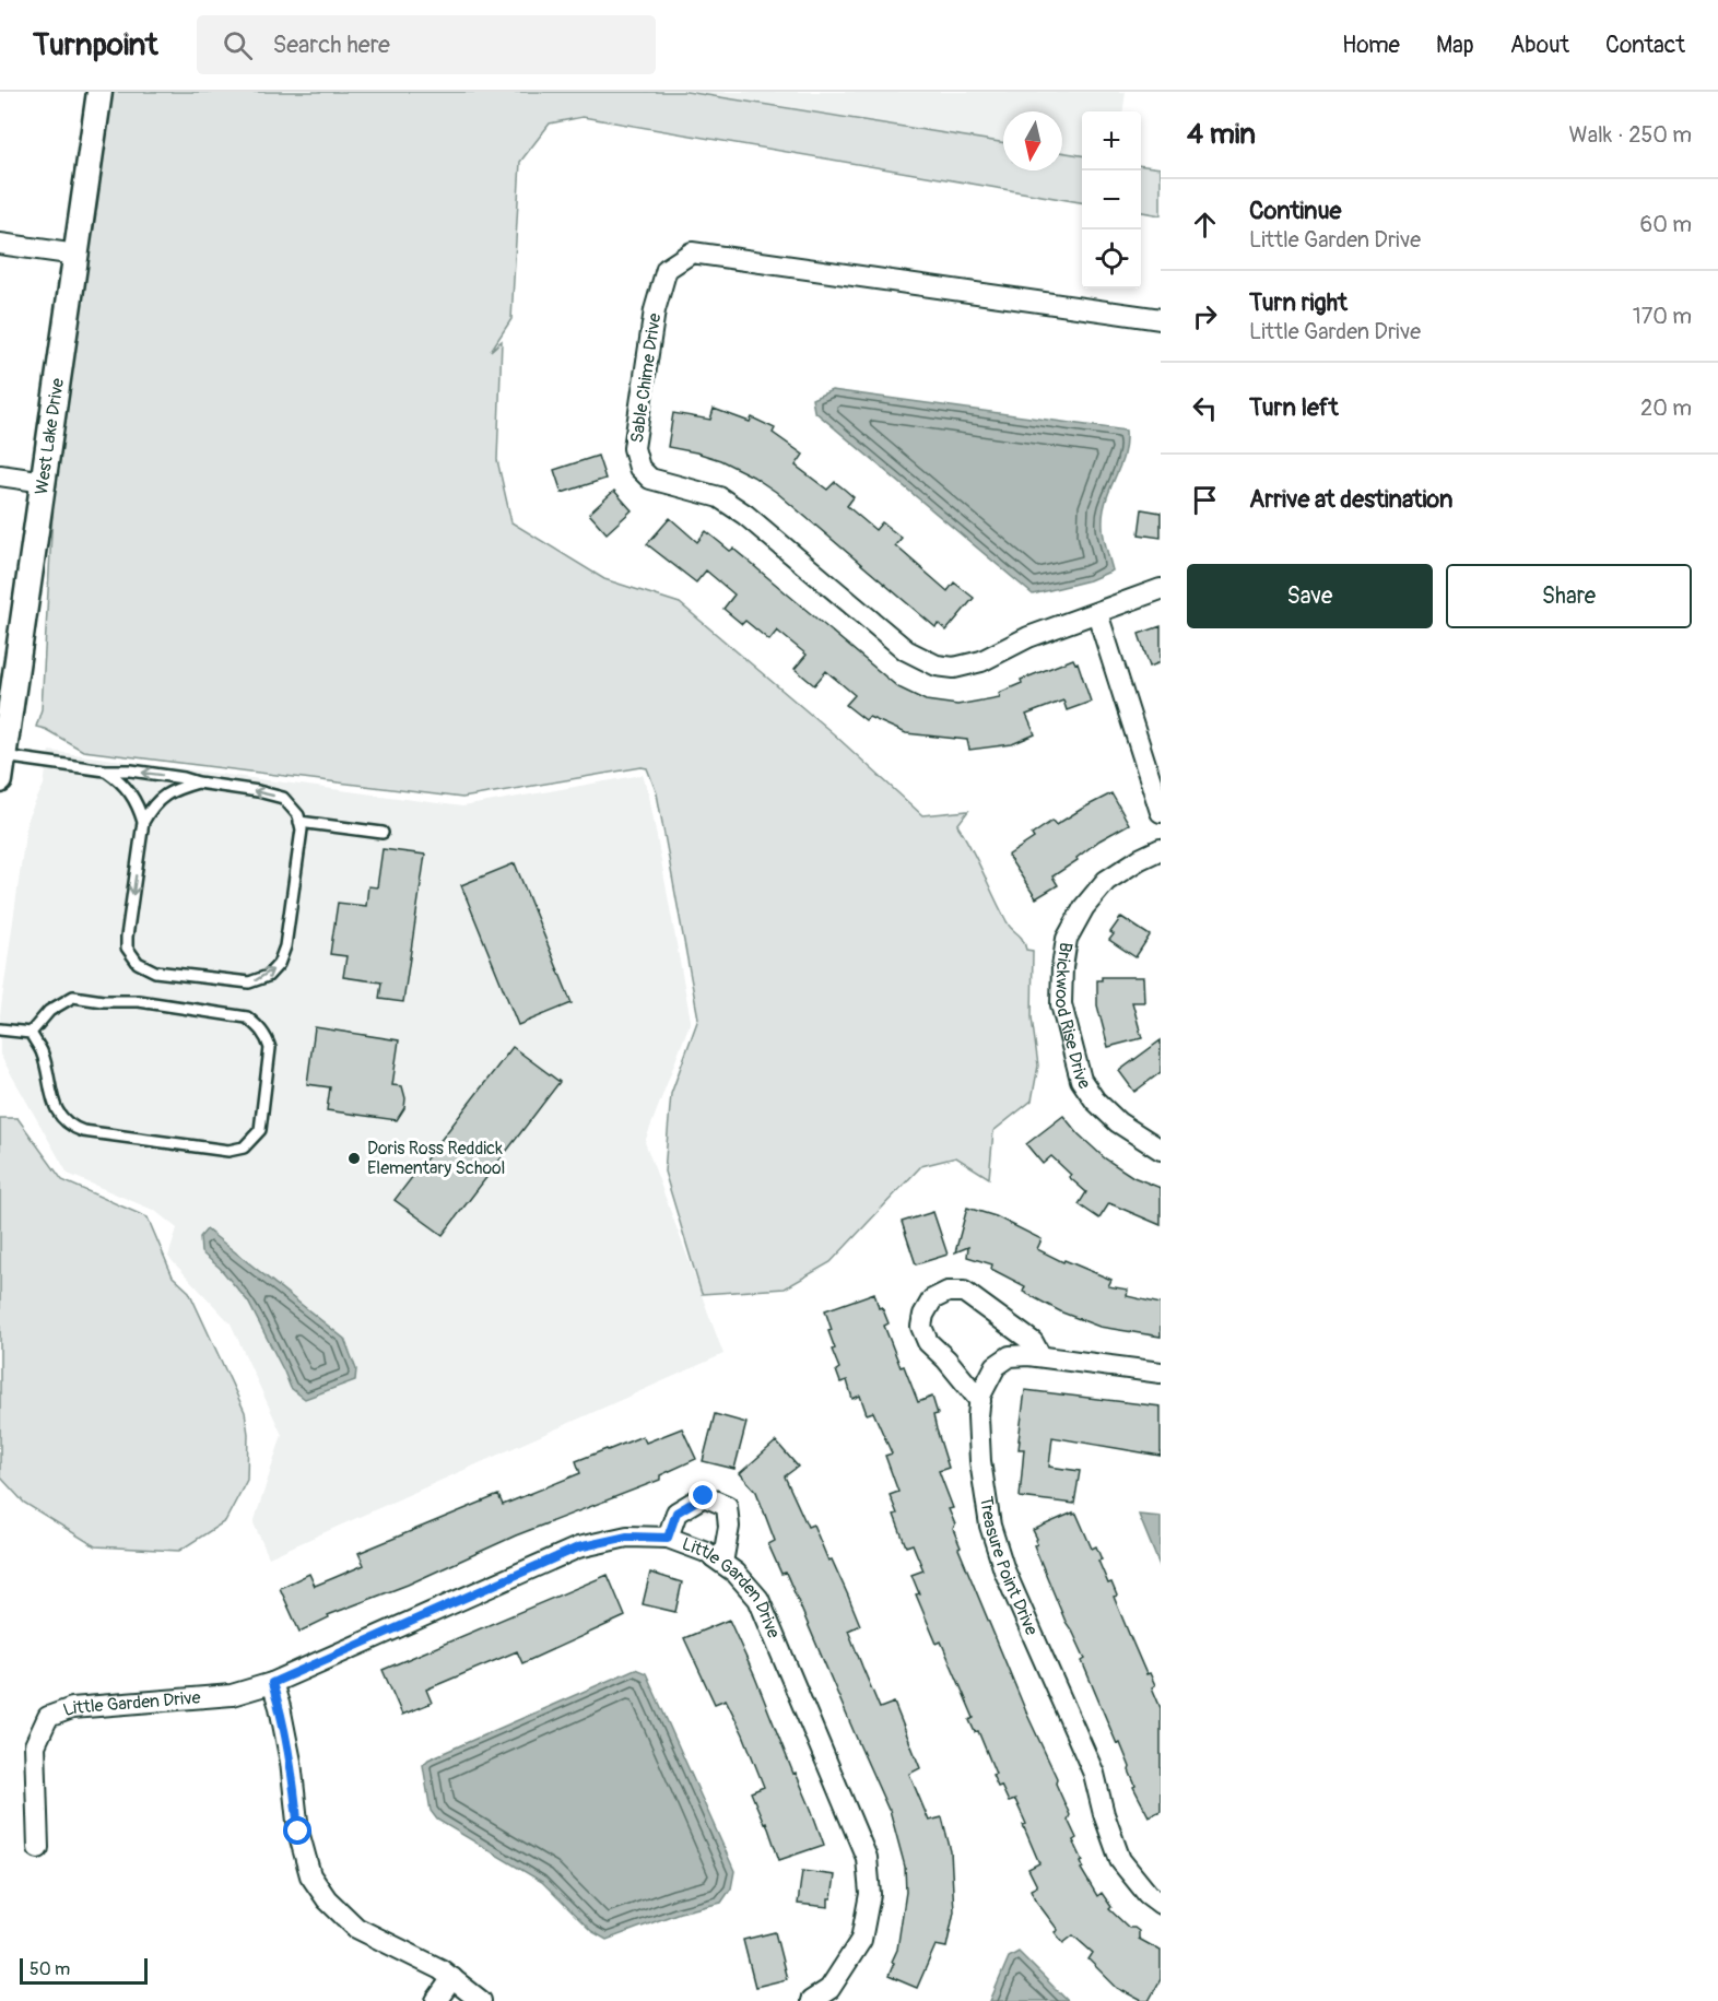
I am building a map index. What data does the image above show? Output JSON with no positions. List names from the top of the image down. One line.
{"streets":{"street":["Sable Chime Drive","West Lake Drive","Brickwood Rise Drive","Treasure Point Drive","Little Garden Drive"]},"places":["Doris Ross Reddick Elementary School"],"scale_bar":"50 m","north":"bottom","page":{"header":"Turnpoint","search":"Search here","nav":["Home","Map","About","Contact"],"heading":["4 min","Walk · 250 m"],"map_buttons":["+","−"],"list":[["Continue","Little Garden Drive","60 m"],["Turn right","Little Garden Drive","170 m"],["Turn left","20 m"],"Arrive at destination"],"buttons":["Save","Share"],"scale":"50 m"}}
